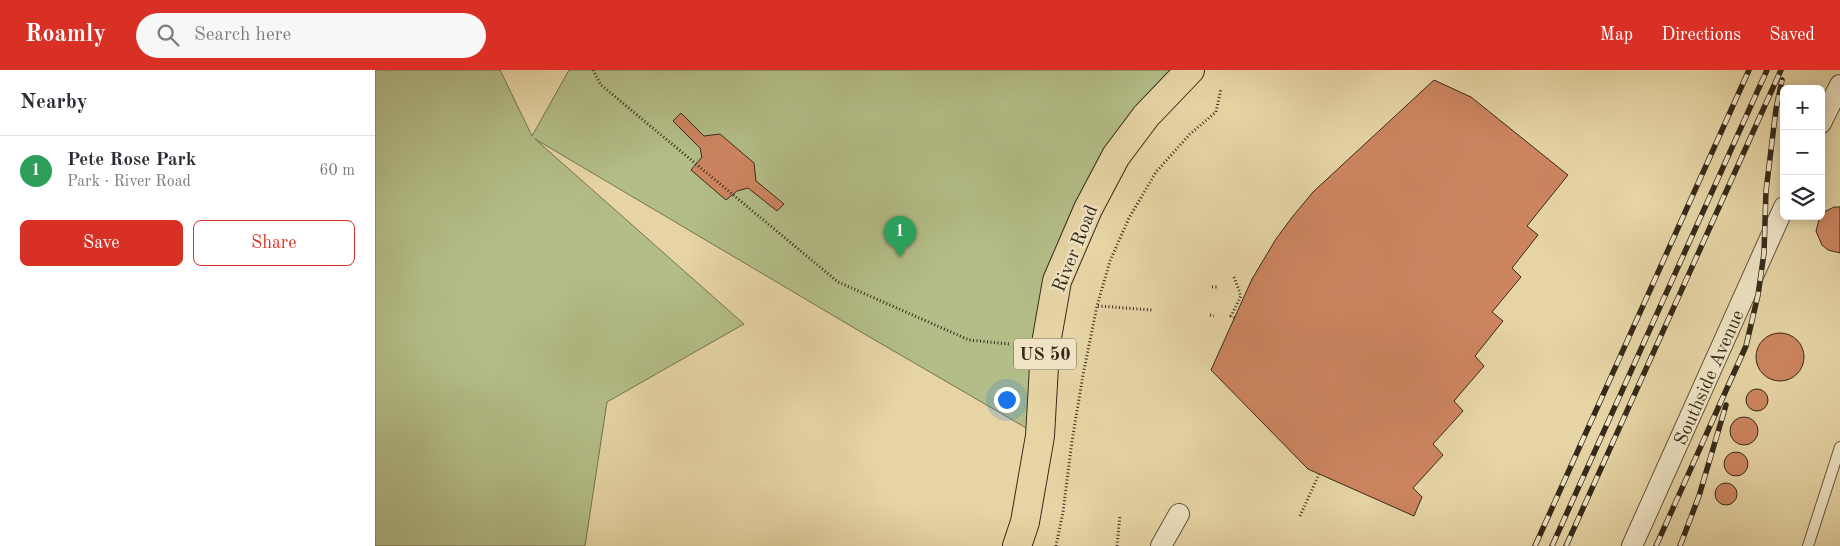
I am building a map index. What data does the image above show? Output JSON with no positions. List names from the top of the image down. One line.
{"streets":{"main road":["River Road","US 50"],"street":["Southside Avenue"]},"page":{"header":"Roamly","search":"Search here","nav":["Map","Directions","Saved"],"heading":"Nearby","map_buttons":["+","−"],"list":[{"mark":"1","name":"Pete Rose Park","note":"Park · River Road","value":"60 m"}],"buttons":["Save","Share"],"pins":"1"}}
